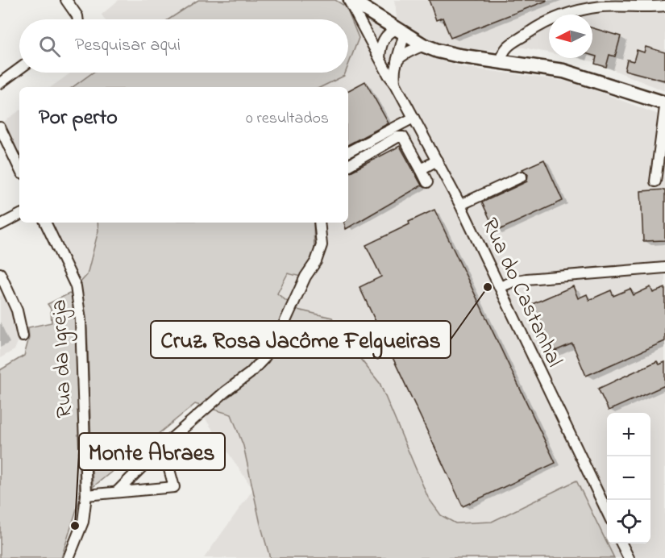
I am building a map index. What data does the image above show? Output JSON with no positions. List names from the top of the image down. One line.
{"streets":{"street":["Rua do Castanhal","Rua da Igreja"]},"places":["Cruz. Rosa Jacôme Felgueiras","Monte Abraes"],"north":"left","page":{"search":"Pesquisar aqui","heading":["Por perto","0 resultados"],"map_buttons":["+","−"]}}
